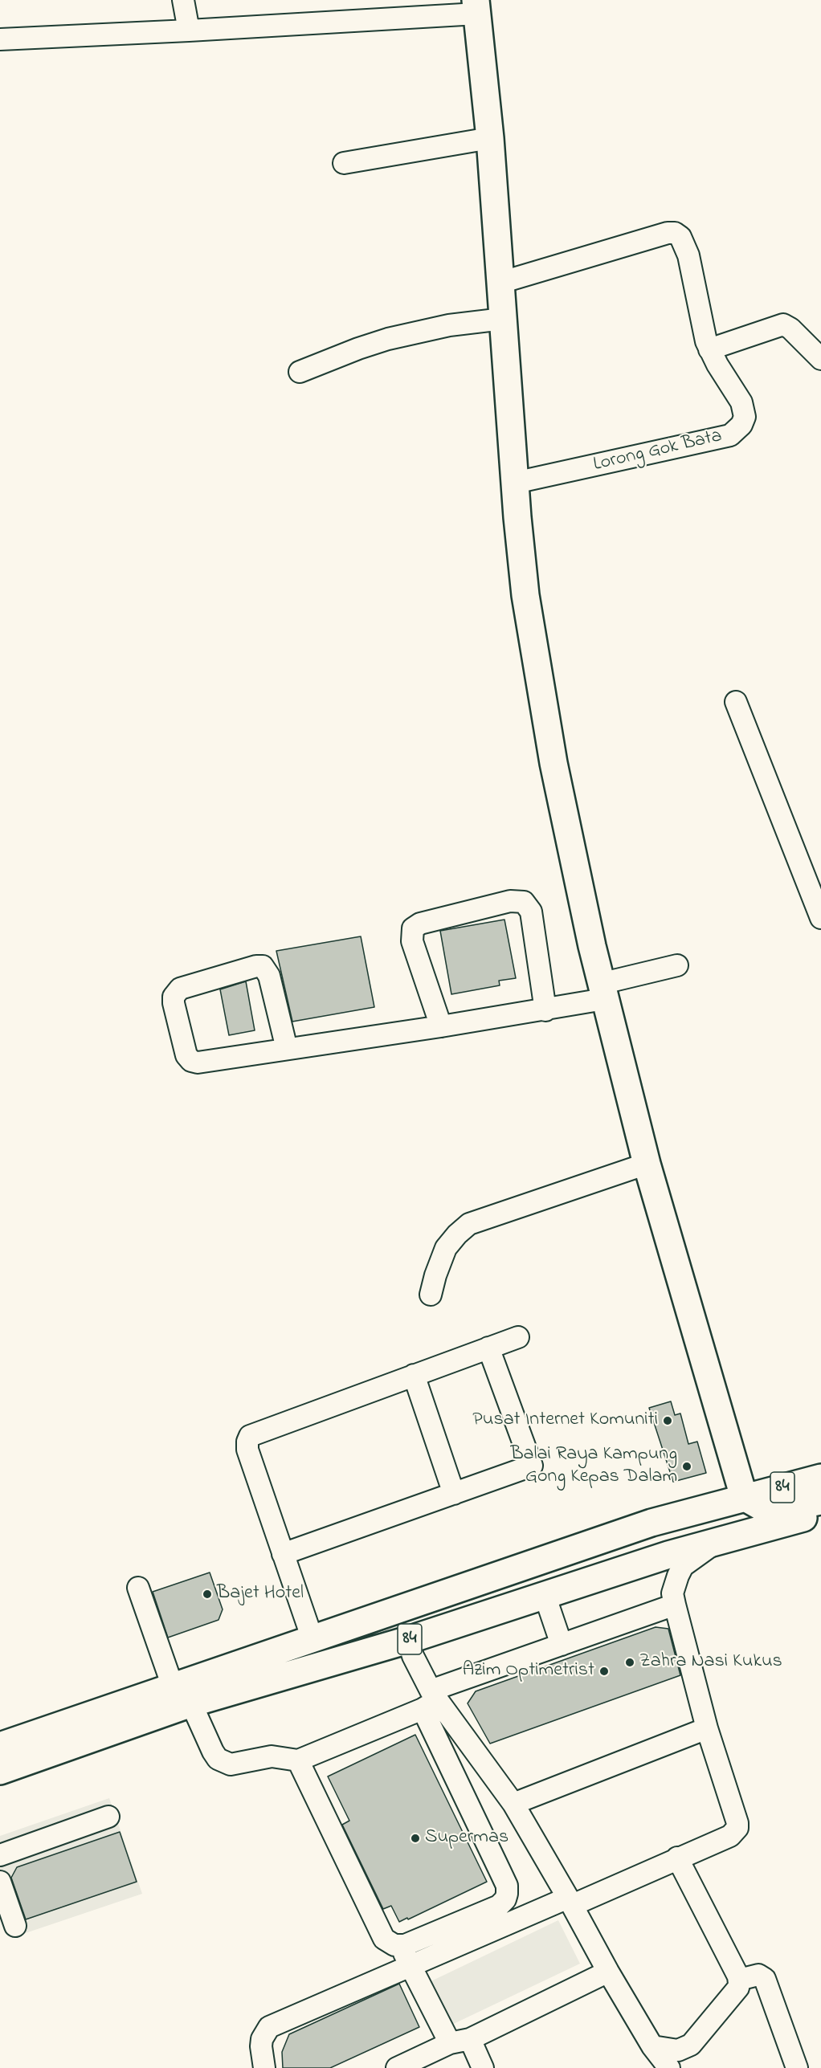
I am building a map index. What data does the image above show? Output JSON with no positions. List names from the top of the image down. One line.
{"streets":{"main road":["84"],"street":["Lorong Gok Bata"]},"places":["Pusat Internet Komuniti","Balai Raya Kampung Gong Kepas Dalam","Bajet Hotel","Zahra Nasi Kukus","Azim Optimetrist","Supermas"]}
